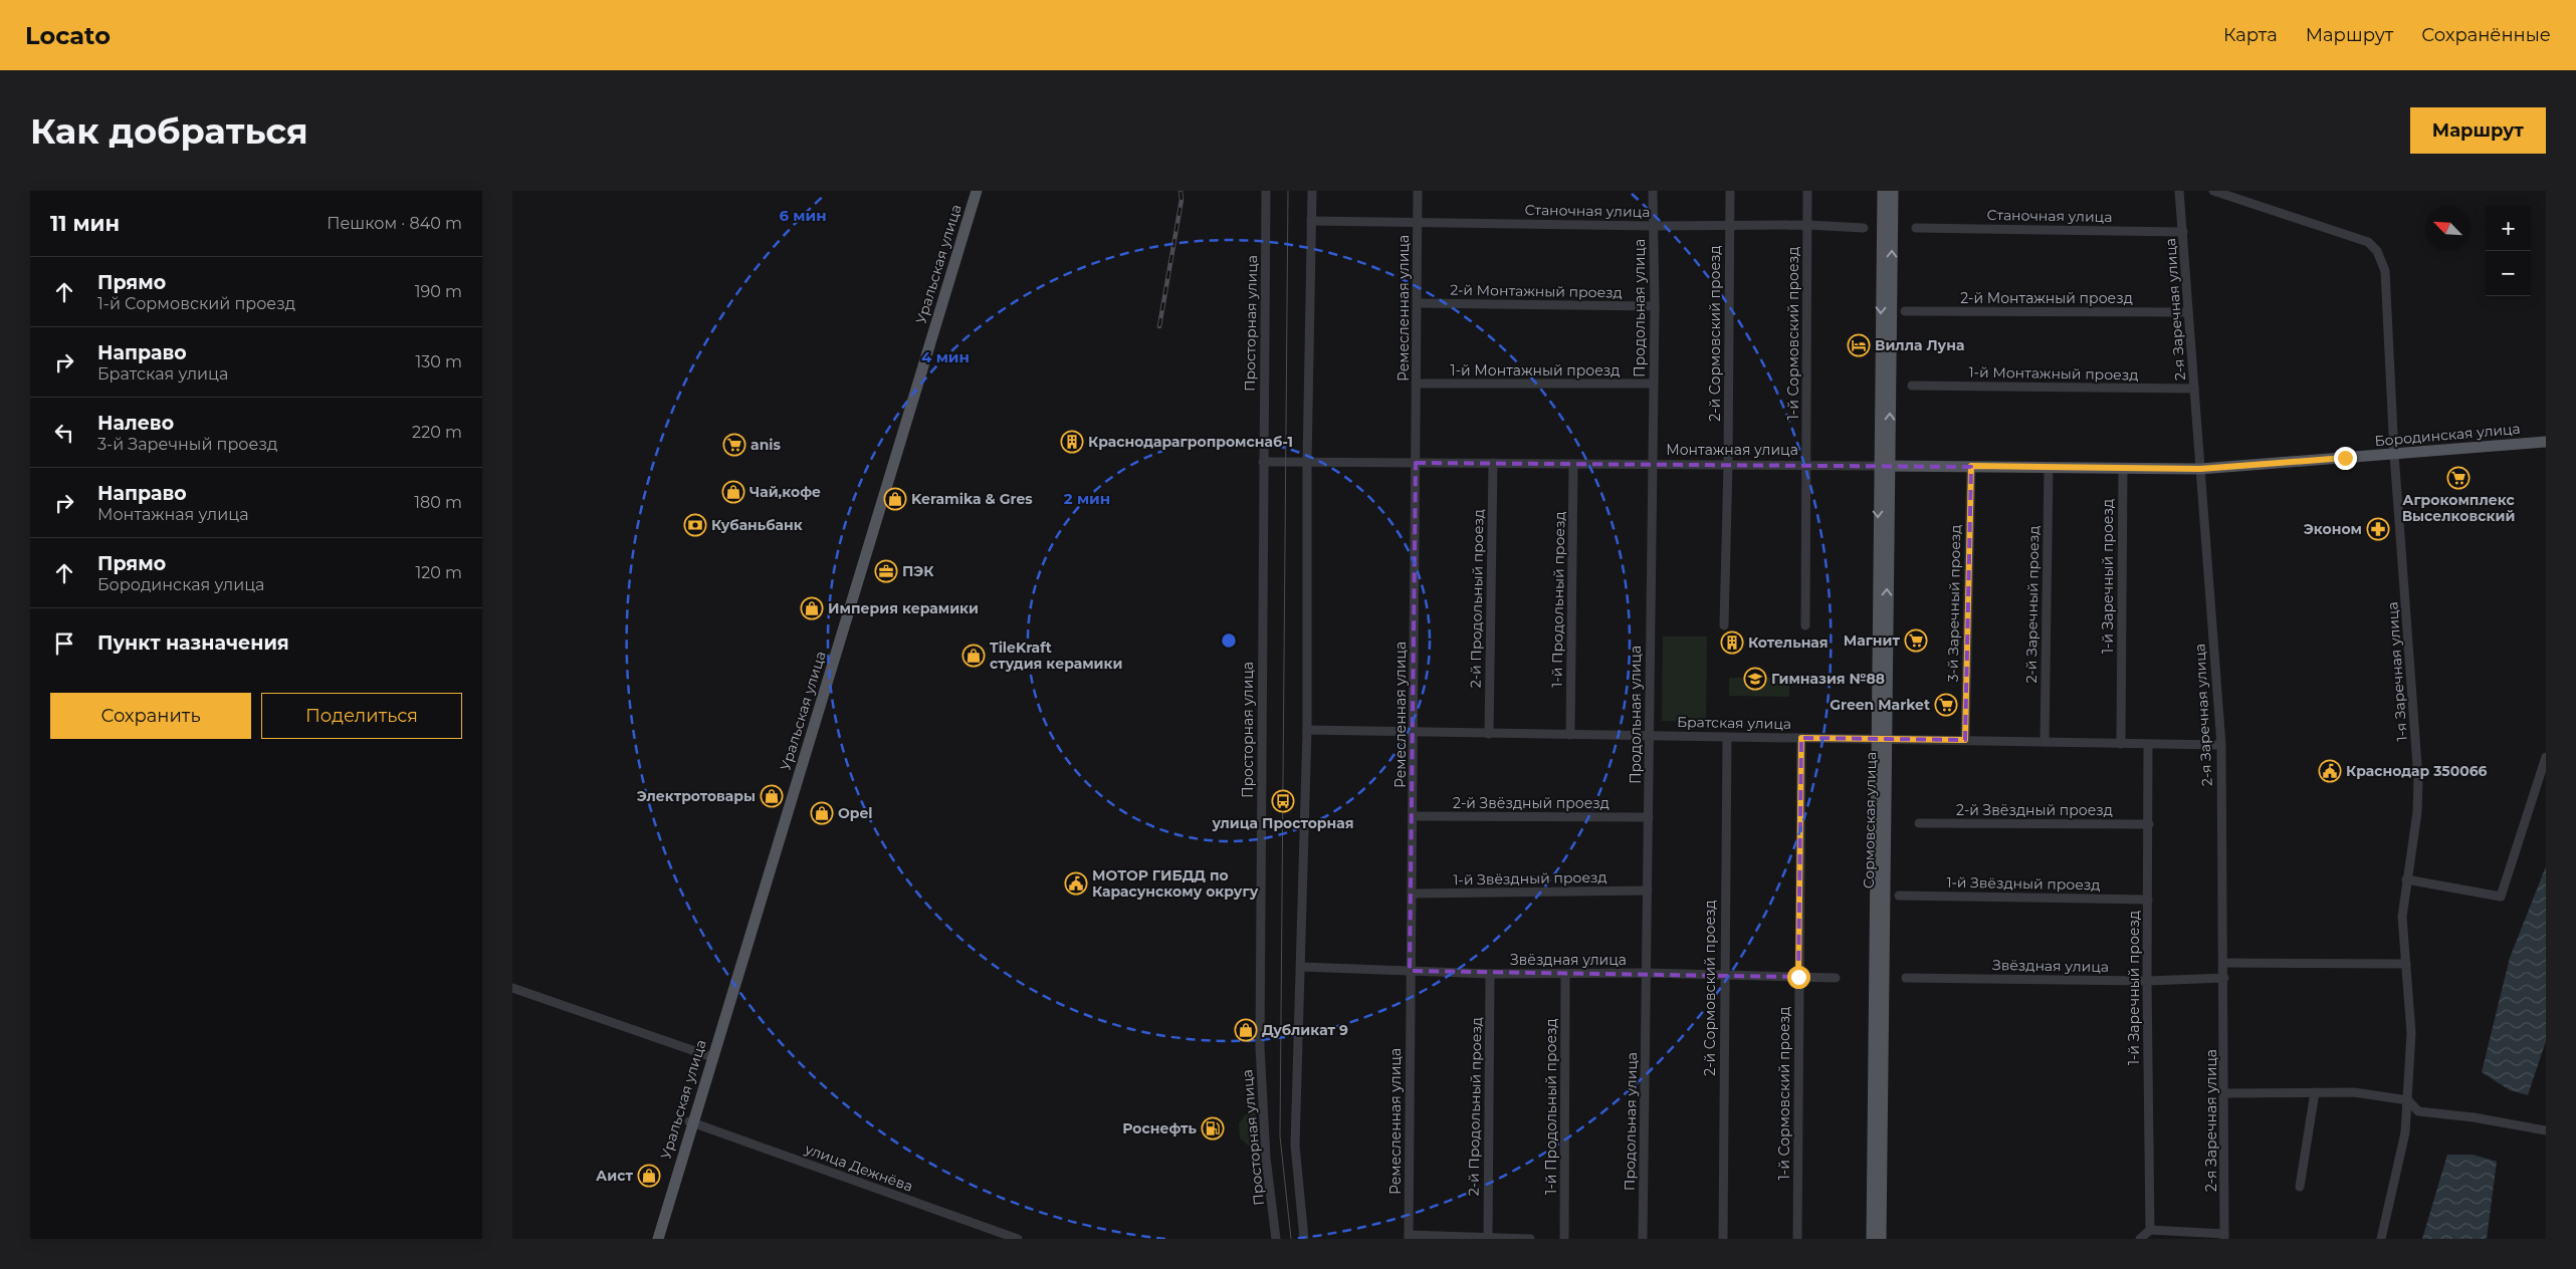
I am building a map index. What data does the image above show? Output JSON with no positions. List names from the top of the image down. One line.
{"streets":{"main road":["Уральская улица","Бородинская улица","Монтажная улица","Сормовская улица"],"street":["Станочная улица","2-й Монтажный проезд","Ремесленная улица","Продольная улица","2-я Заречная улица","Просторная улица","2-й Сормовский проезд","1-й Сормовский проезд","1-й Монтажный проезд","1-й Заречный проезд","2-й Продольный проезд","1-й Продольный проезд","3-й Заречный проезд","2-й Заречный проезд","1-я Заречная улица","Братская улица","2-й Звёздный проезд","1-й Звёздный проезд","Звёздная улица","улица Дежнёва"]},"crossings":[["Станочная улица","Ремесленная улица"],["Станочная улица","Продольная улица"],["Станочная улица","2-я Заречная улица"],["Станочная улица","2-й Сормовский проезд"],["Станочная улица","1-й Сормовский проезд"],["Уральская улица","улица Дежнёва"],["2-й Монтажный проезд","Ремесленная улица"],["2-й Монтажный проезд","Продольная улица"],["2-й Монтажный проезд","2-я Заречная улица"],["Ремесленная улица","1-й Монтажный проезд"],["Ремесленная улица","Монтажная улица"],["Ремесленная улица","Братская улица"],["Ремесленная улица","2-й Звёздный проезд"],["Ремесленная улица","1-й Звёздный проезд"],["Ремесленная улица","Звёздная улица"],["Продольная улица","1-й Монтажный проезд"],["Продольная улица","Монтажная улица"],["Продольная улица","Братская улица"],["Продольная улица","2-й Звёздный проезд"],["Продольная улица","1-й Звёздный проезд"],["Продольная улица","Звёздная улица"],["2-я Заречная улица","1-й Монтажный проезд"],["2-я Заречная улица","Бородинская улица"],["2-я Заречная улица","Монтажная улица"],["2-я Заречная улица","Братская улица"],["2-я Заречная улица","Звёздная улица"],["Просторная улица","Монтажная улица"],["2-й Сормовский проезд","Монтажная улица"],["2-й Сормовский проезд","Братская улица"],["2-й Сормовский проезд","Звёздная улица"],["1-й Сормовский проезд","Монтажная улица"],["1-й Сормовский проезд","Братская улица"],["1-й Сормовский проезд","Звёздная улица"],["Бородинская улица","Монтажная улица"],["Бородинская улица","1-я Заречная улица"],["Монтажная улица","1-й Заречный проезд"],["Монтажная улица","2-й Продольный проезд"],["Монтажная улица","1-й Продольный проезд"],["Монтажная улица","3-й Заречный проезд"],["Монтажная улица","2-й Заречный проезд"],["Монтажная улица","Сормовская улица"],["1-й Заречный проезд","Братская улица"],["1-й Заречный проезд","2-й Звёздный проезд"],["1-й Заречный проезд","1-й Звёздный проезд"],["1-й Заречный проезд","Звёздная улица"],["2-й Продольный проезд","Братская улица"],["2-й Продольный проезд","Звёздная улица"],["1-й Продольный проезд","Братская улица"],["1-й Продольный проезд","Звёздная улица"],["3-й Заречный проезд","Братская улица"],["2-й Заречный проезд","Братская улица"],["Братская улица","Сормовская улица"]],"places":{"hotel":["Вилла Луна"],"building":["Краснодарагропромснаб-1","Котельная"],"supermarket":["anis","Агрокомплекс Выселковский","Магнит","Green Market"],"shop":["Чай,кофе","Keramika & Gres","Империя керамики","TileKraft студия керамики","Электротовары","Opel","Дубликат 9","Аист"],"bank":["Кубаньбанк"],"pharmacy":["Эконом"],"office":["ПЭК"],"school or university":["Гимназия №88"],"public building":["Краснодар 350066","МОТОР ГИБДД по Карасунскому округу"],"bus stop":["улица Просторная"],"fuel station":["Роснефть"]},"north":"top left","page":{"header":"Locato","nav":["Карта","Маршрут","Сохранённые"],"buttons":["Маршрут",["Сохранить","Поделиться"]],"title":"Как добраться","heading":["11 мин","Пешком · 840 m"],"map_buttons":["+","−"],"list":[["Прямо","1-й Сормовский проезд","190 m"],["Направо","Братская улица","130 m"],["Налево","3-й Заречный проезд","220 m"],["Направо","Монтажная улица","180 m"],["Прямо","Бородинская улица","120 m"],"Пункт назначения"]},"rings":["6 мин","4 мин","2 мин"]}
